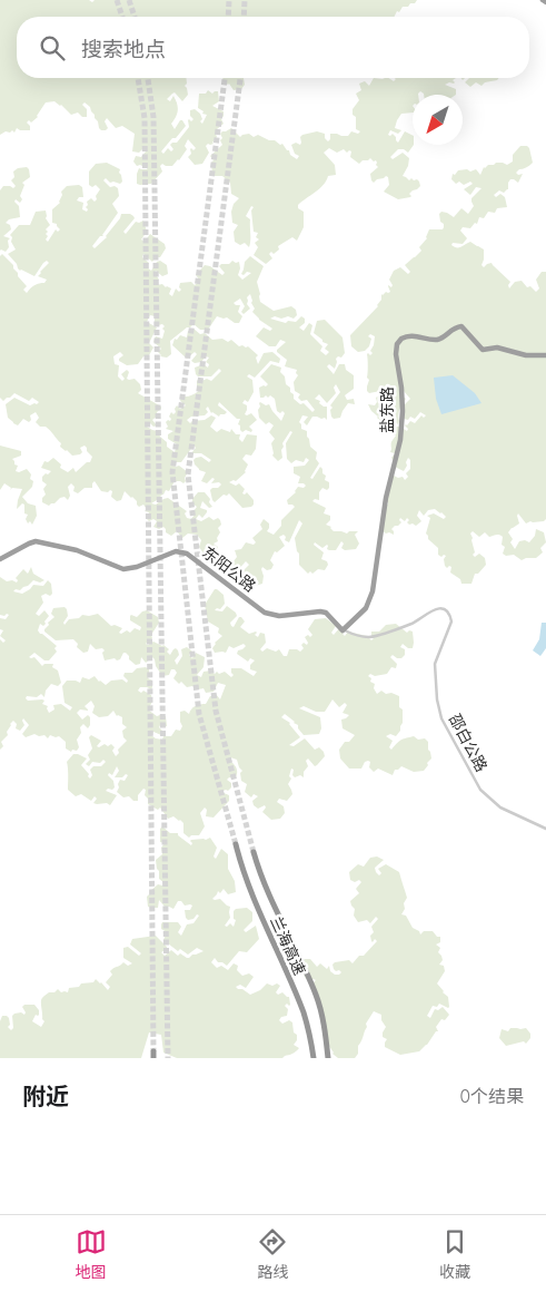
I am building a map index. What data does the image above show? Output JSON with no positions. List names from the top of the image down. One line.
{"streets":{"highway":["盐东路","东阳公路","兰海高速"],"street":["邵白公路"]},"crossings":[["盐东路","东阳公路"],["盐东路","邵白公路"],["东阳公路","邵白公路"]],"north":"bottom left","page":{"search":"搜索地点","heading":["附近","0个结果"],"nav":["地图","路线","收藏"]}}
